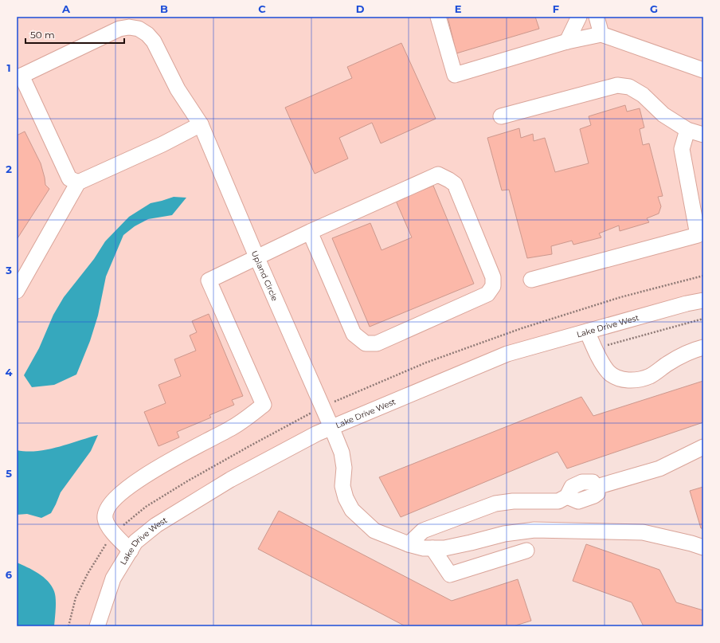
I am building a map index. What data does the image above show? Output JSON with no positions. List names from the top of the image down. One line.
{"streets":{"street":["Upland Circle","Lake Drive West"]},"crossings":[["Upland Circle","Lake Drive West"]],"scale_bar":"50 m","grid":{"columns":["A","B","C","D","E","F","G"],"rows":["1","2","3","4","5","6"]}}
